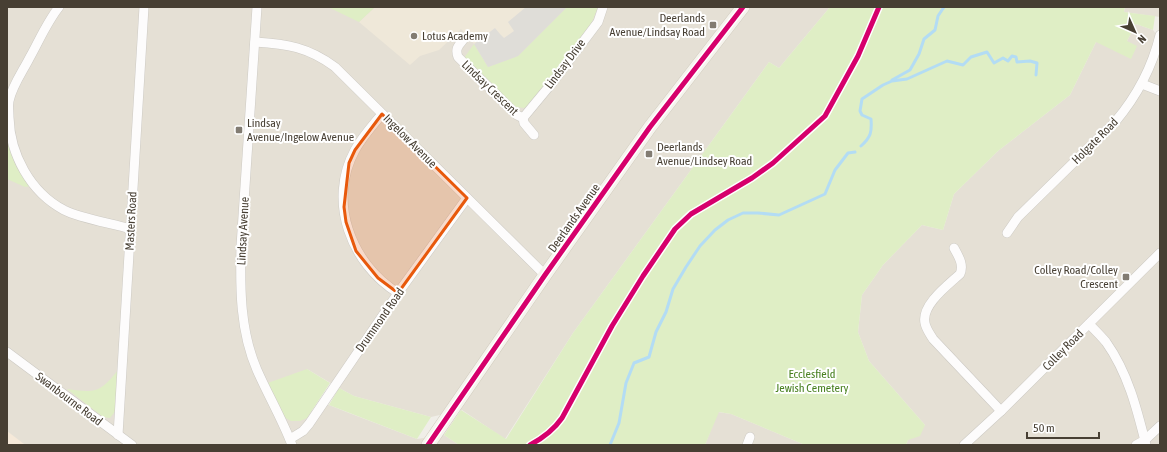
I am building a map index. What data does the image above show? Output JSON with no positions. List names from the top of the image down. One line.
{"streets":{"street":["Lindsay Drive","Lindsay Crescent","Ingelow Avenue","Holgate Road","Deerlands Avenue","Masters Road","Lindsay Avenue","Drummond Road","Colley Road","Swanbourne Road"]},"crossings":[["Lindsay Drive","Lindsay Crescent"],["Ingelow Avenue","Deerlands Avenue"],["Ingelow Avenue","Lindsay Avenue"],["Ingelow Avenue","Drummond Road"],["Masters Road","Swanbourne Road"],["Lindsay Avenue","Drummond Road"]],"parks":["Ecclesfield Jewish Cemetery"],"places":{"transit":["Deerlands Avenue/Lindsay Road","Lindsay Avenue/Ingelow Avenue","Deerlands Avenue/Lindsey Road","Colley Road/Colley Crescent"],"other":["Lotus Academy"]},"scale_bar":"50 m","north":"bottom right"}
